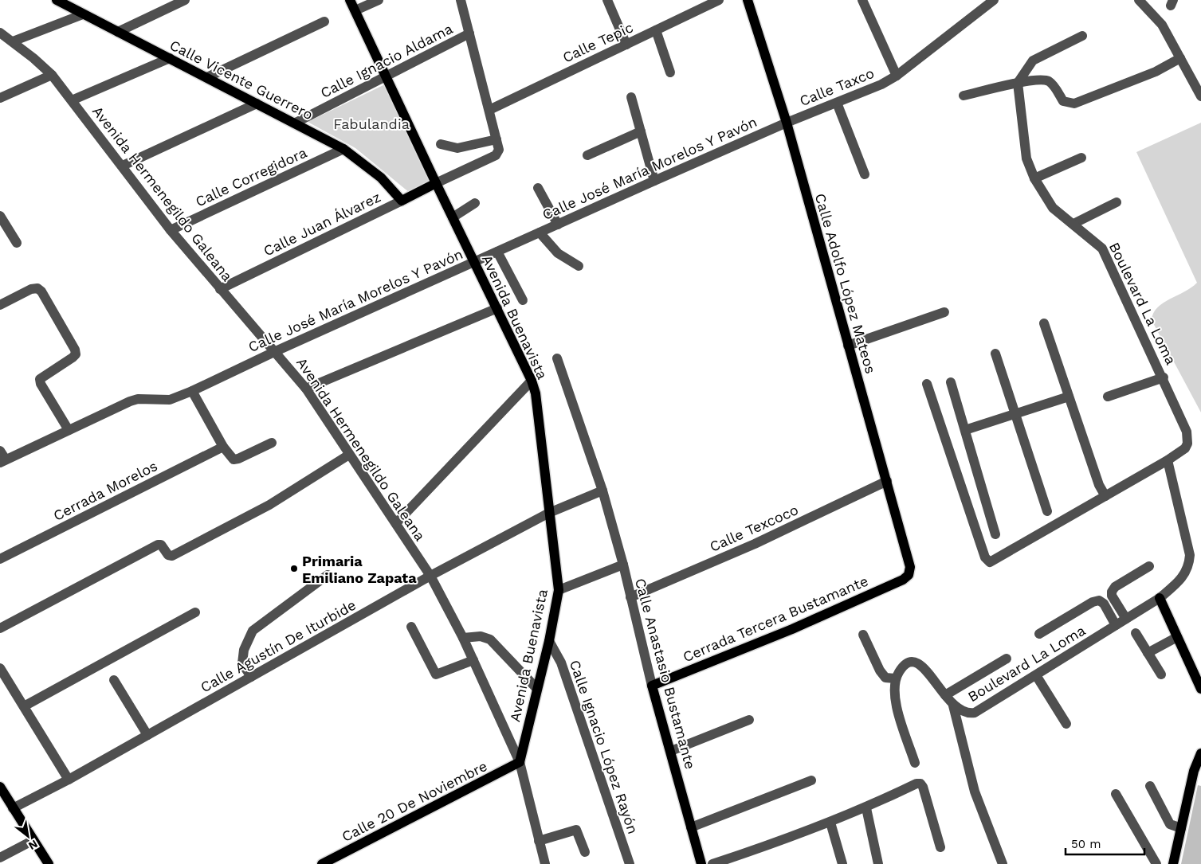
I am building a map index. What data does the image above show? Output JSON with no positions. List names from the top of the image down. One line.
{"streets":{"main road":["Calle Vicente Guerrero","Calle Juan Álvarez","Calle Adolfo López Mateos","Avenida Buenavista","Cerrada Tercera Bustamante","Calle Anastasio Bustamante","Calle 20 De Noviembre"],"street":["Calle Tepic","Calle Ignacio Aldama","Calle Taxco","Calle José María Morelos Y Pavón","Calle Corregidora","Avenida Hermenegildo Galeana","Boulevard La Loma","Cerrada Morelos","Calle Texcoco","Calle Agustín De Iturbide","Calle Ignacio López Rayón"]},"crossings":[["Calle Ignacio Aldama","Calle Vicente Guerrero"],["Calle Ignacio Aldama","Avenida Buenavista"],["Calle Vicente Guerrero","Calle Corregidora"],["Calle Vicente Guerrero","Calle Juan Álvarez"],["Calle Taxco","Calle José María Morelos Y Pavón"],["Calle Taxco","Calle Adolfo López Mateos"],["Calle José María Morelos Y Pavón","Avenida Hermenegildo Galeana"],["Calle José María Morelos Y Pavón","Calle Adolfo López Mateos"],["Calle José María Morelos Y Pavón","Avenida Buenavista"],["Calle Corregidora","Avenida Hermenegildo Galeana"],["Avenida Hermenegildo Galeana","Calle Juan Álvarez"],["Avenida Hermenegildo Galeana","Avenida Buenavista"],["Avenida Hermenegildo Galeana","Calle Agustín De Iturbide"],["Avenida Hermenegildo Galeana","Calle 20 De Noviembre"],["Calle Juan Álvarez","Avenida Buenavista"],["Calle Adolfo López Mateos","Calle Texcoco"],["Calle Adolfo López Mateos","Cerrada Tercera Bustamante"],["Avenida Buenavista","Calle Agustín De Iturbide"],["Avenida Buenavista","Calle Ignacio López Rayón"],["Avenida Buenavista","Calle 20 De Noviembre"],["Calle Texcoco","Calle Anastasio Bustamante"],["Cerrada Tercera Bustamante","Calle Anastasio Bustamante"],["Calle Agustín De Iturbide","Calle Anastasio Bustamante"]],"parks":["Fabulandia"],"places":["Primaria Emiliano Zapata"],"scale_bar":"50 m","north":"bottom right"}
